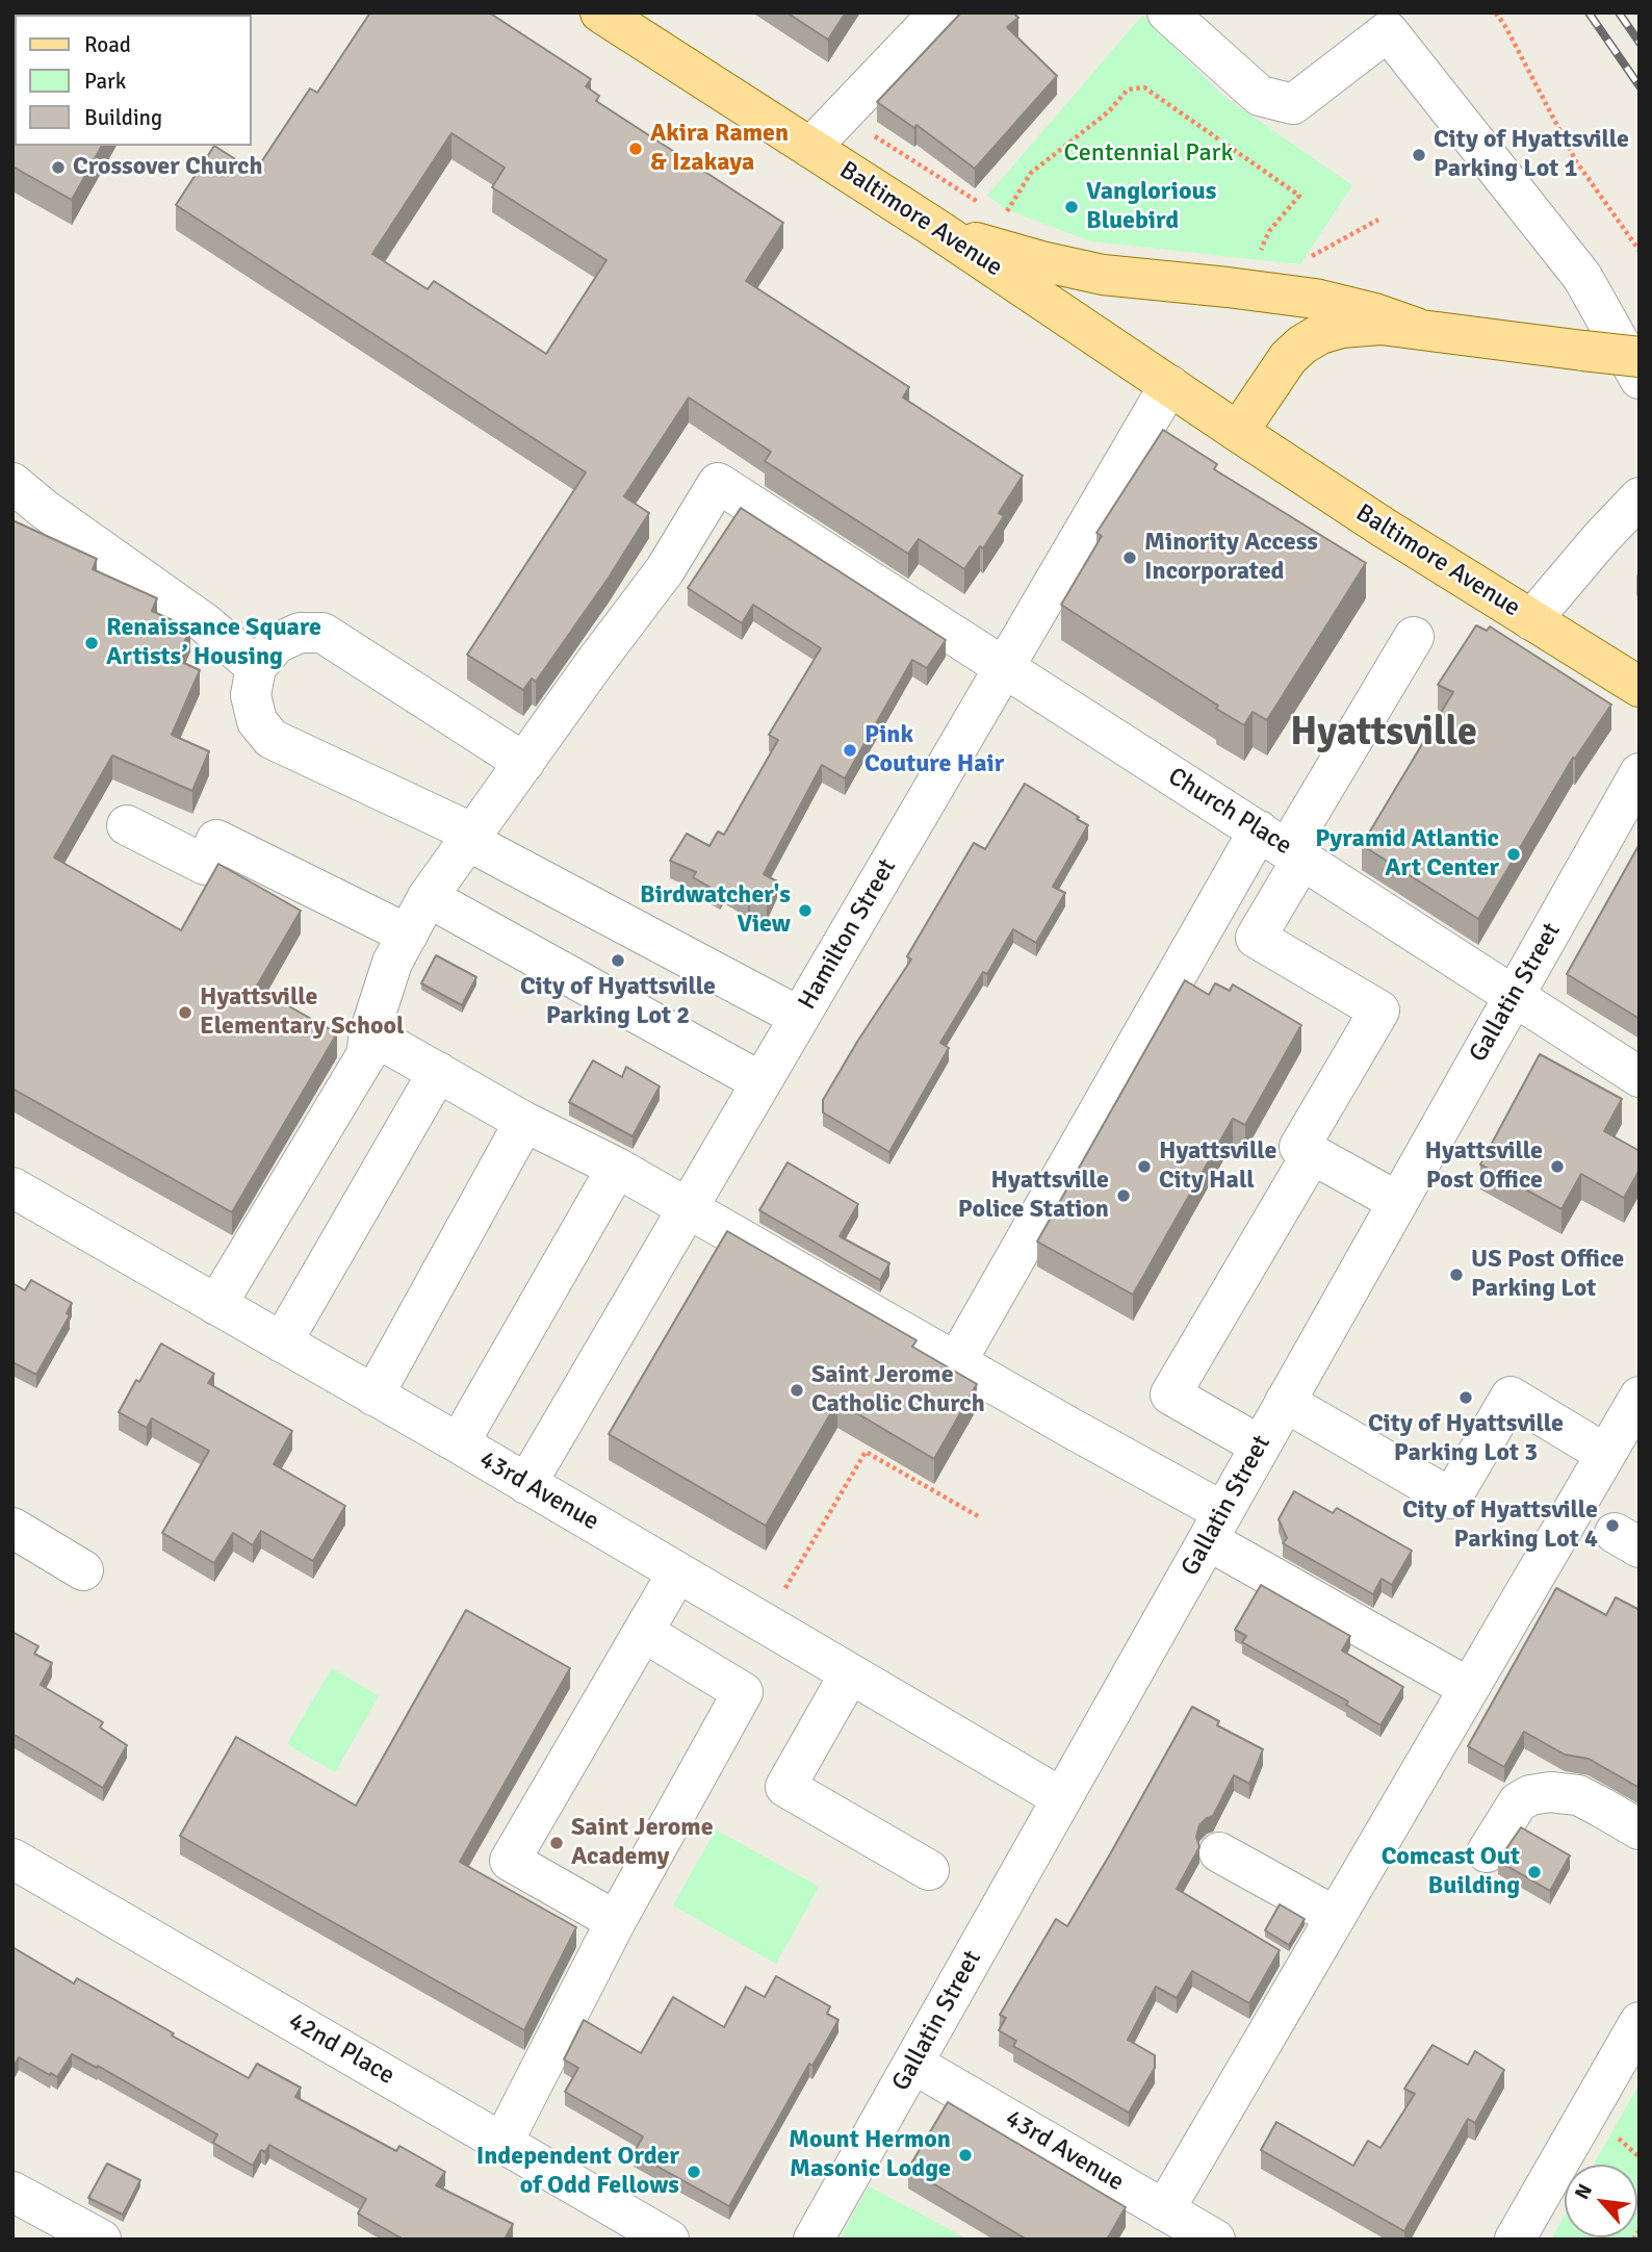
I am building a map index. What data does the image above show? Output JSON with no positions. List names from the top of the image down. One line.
{"streets":{"main road":["Baltimore Avenue"],"street":["Church Place","Hamilton Street","Gallatin Street","43rd Avenue","42nd Place"]},"crossings":[["Baltimore Avenue","Hamilton Street"],["Church Place","Hamilton Street"],["Church Place","Gallatin Street"],["Hamilton Street","43rd Avenue"],["Gallatin Street","43rd Avenue"]],"districts":["Hyattsville"],"parks":["Centennial Park"],"places":["Akira Ramen & Izakaya","City of Hyattsville Parking Lot 1","Crossover Church","Vanglorious Bluebird","Minority Access Incorporated","Renaissance Square Artists’ Housing","Pink Couture Hair","Pyramid Atlantic Art Center","Birdwatcher's View","City of Hyattsville Parking Lot 2","Hyattsville Elementary School","Hyattsville City Hall","Hyattsville Post Office","Hyattsville Police Station","US Post Office Parking Lot","Saint Jerome Catholic Church","City of Hyattsville Parking Lot 3","City of Hyattsville Parking Lot 4","Saint Jerome Academy","Comcast Out Building","Mount Hermon Masonic Lodge","Independent Order of Odd Fellows"],"legend":["Road","Park","Building"],"north":"top left"}
